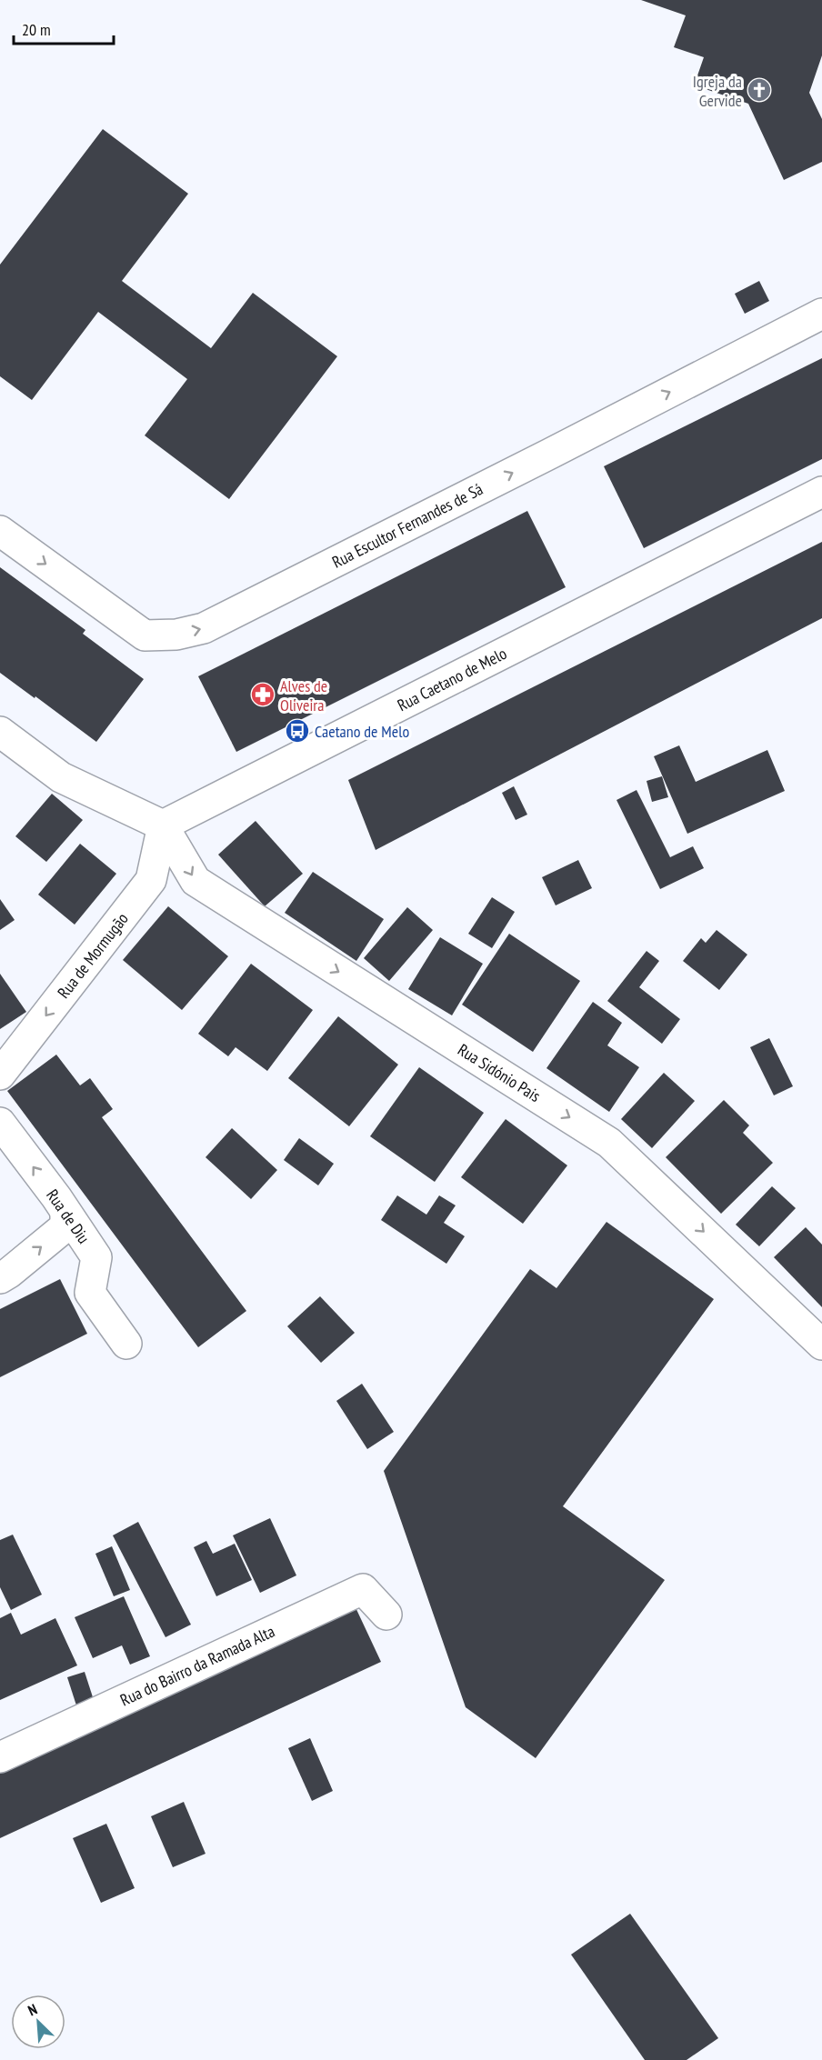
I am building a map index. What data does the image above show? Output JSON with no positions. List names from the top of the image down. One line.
{"streets":{"street":["Rua Escultor Fernandes de Sá","Rua Caetano de Melo","Rua de Mormugão","Rua Sidónio Pais","Rua de Diu","Rua do Bairro da Ramada Alta"]},"crossings":[["Rua Caetano de Melo","Rua de Mormugão"],["Rua Caetano de Melo","Rua Sidónio Pais"],["Rua de Mormugão","Rua Sidónio Pais"]],"one_way":["Rua Escultor Fernandes de Sá","Rua de Mormugão","Rua Sidónio Pais","Rua de Diu"],"places":{"church":["Igreja da Gervide"],"pharmacy":["Alves de Oliveira"],"bus stop":["Caetano de Melo"]},"scale_bar":"20 m","north":"top left"}
